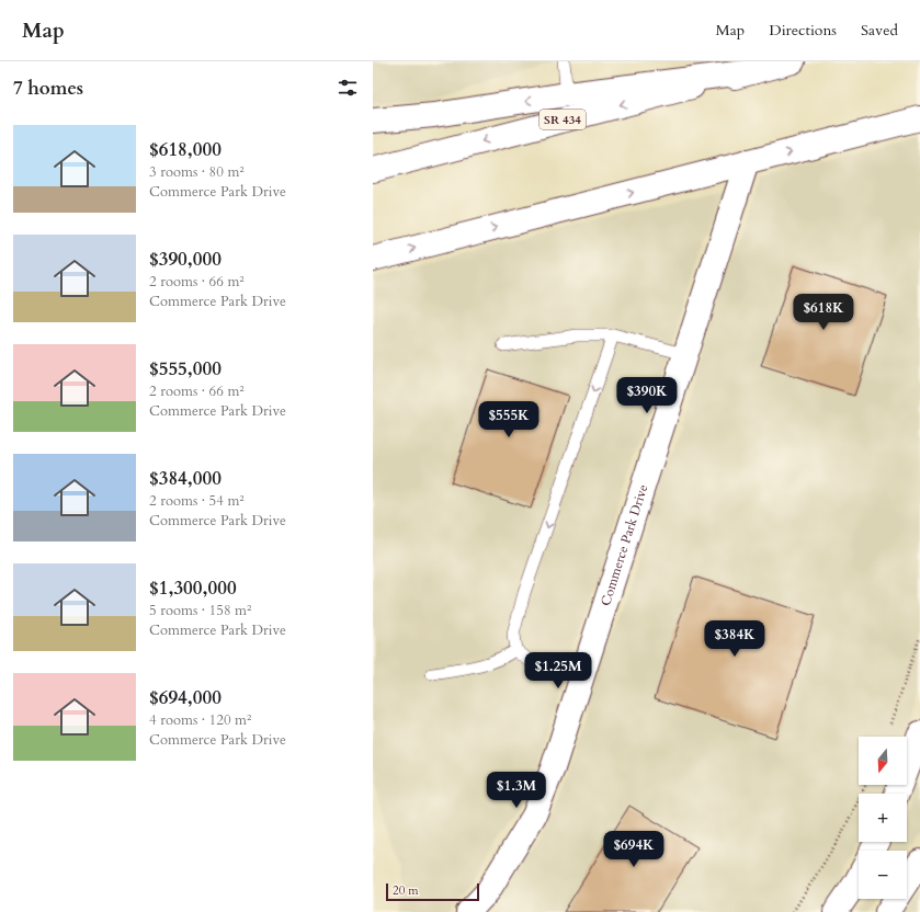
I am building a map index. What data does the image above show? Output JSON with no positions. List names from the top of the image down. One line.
{"streets":{"main road":["SR 434","Commerce Park Drive"]},"scale_bar":"20 m","north":"bottom","page":{"header":"Map","nav":["Map","Directions","Saved"],"heading":"7 homes","list":[{"name":"$618,000","note":"3 rooms · 80 m² · Commerce Park Drive"},{"name":"$390,000","note":"2 rooms · 66 m² · Commerce Park Drive"},{"name":"$555,000","note":"2 rooms · 66 m² · Commerce Park Drive"},{"name":"$384,000","note":"2 rooms · 54 m² · Commerce Park Drive"},{"name":"$1,300,000","note":"5 rooms · 158 m² · Commerce Park Drive"},{"name":"$694,000","note":"4 rooms · 120 m² · Commerce Park Drive"}],"price":["$618K","$390K","$555K","$384K","$1.25M","$1.3M","$694K"],"map_buttons":["+","−"],"scale":"20 m"}}
